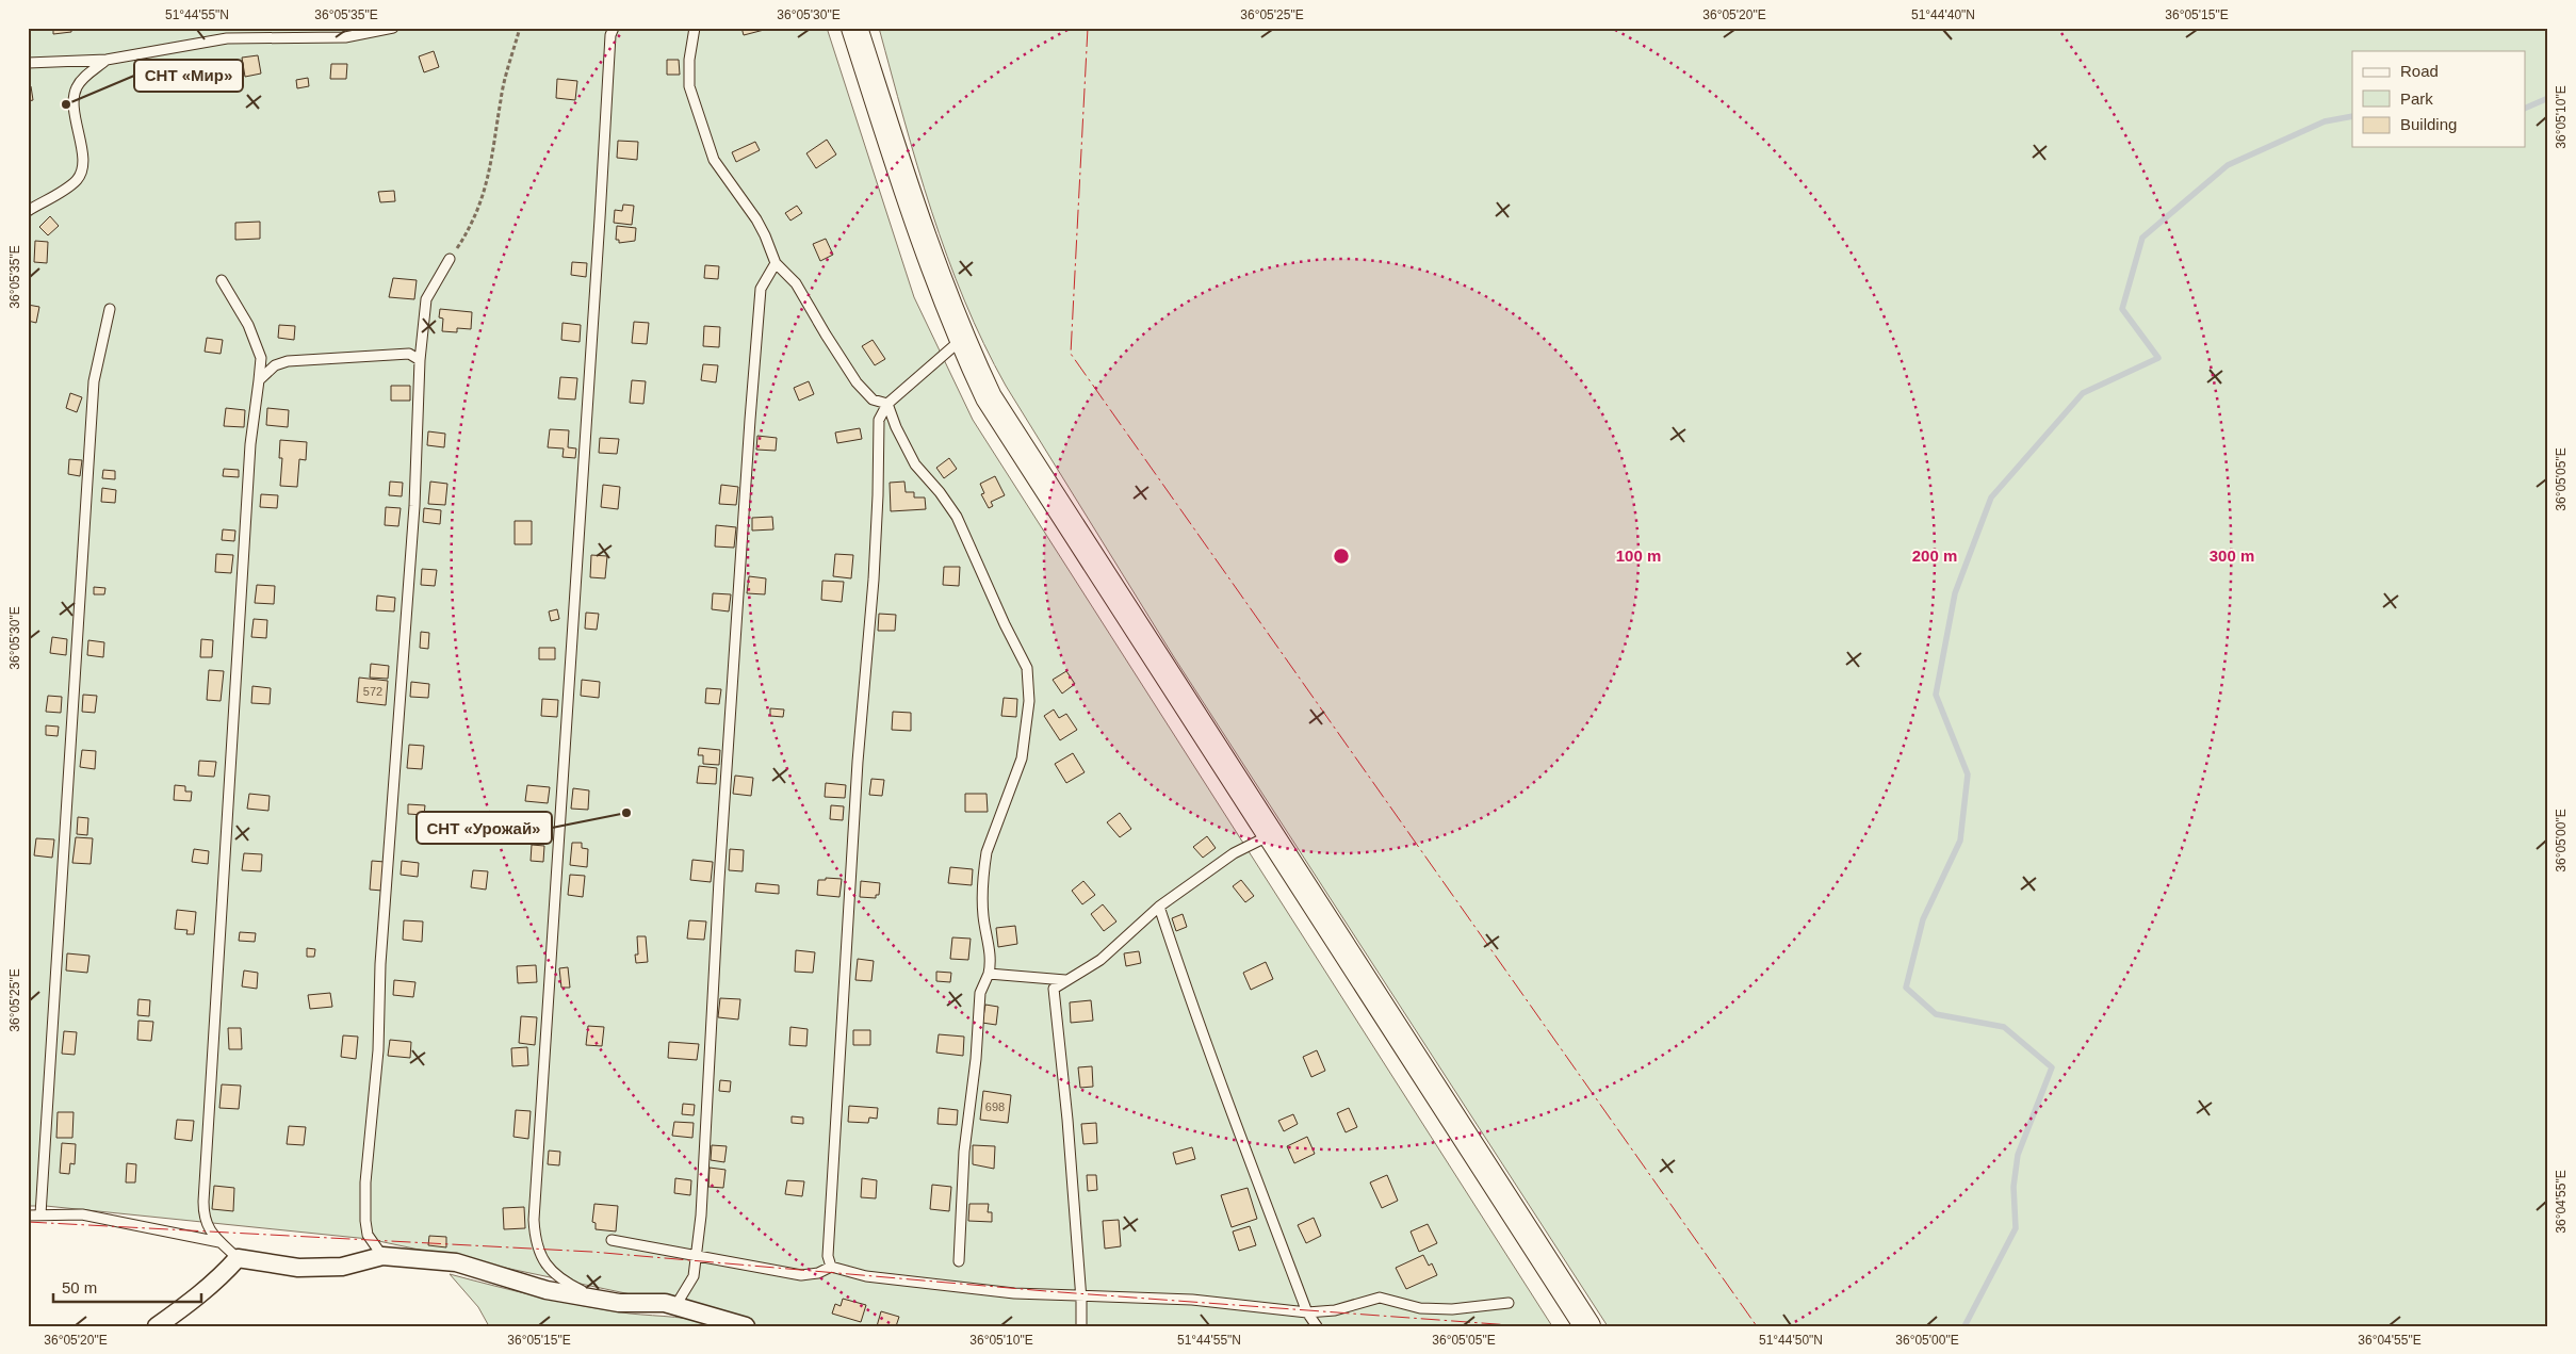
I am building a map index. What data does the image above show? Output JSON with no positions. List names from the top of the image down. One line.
{"places":["СНТ «Мир»","СНТ «Урожай»"],"house_numbers":["572","698"],"legend":["Road","Park","Building"],"scale_bar":"50 m","coordinates":["51°44'55\"N","36°05'35\"E","36°05'30\"E","36°05'25\"E","36°05'20\"E","51°44'40\"N","36°05'15\"E","36°05'10\"E","36°05'05\"E","36°05'00\"E","36°04'55\"E","51°44'50\"N"],"rings":["100 m","200 m","300 m"]}
